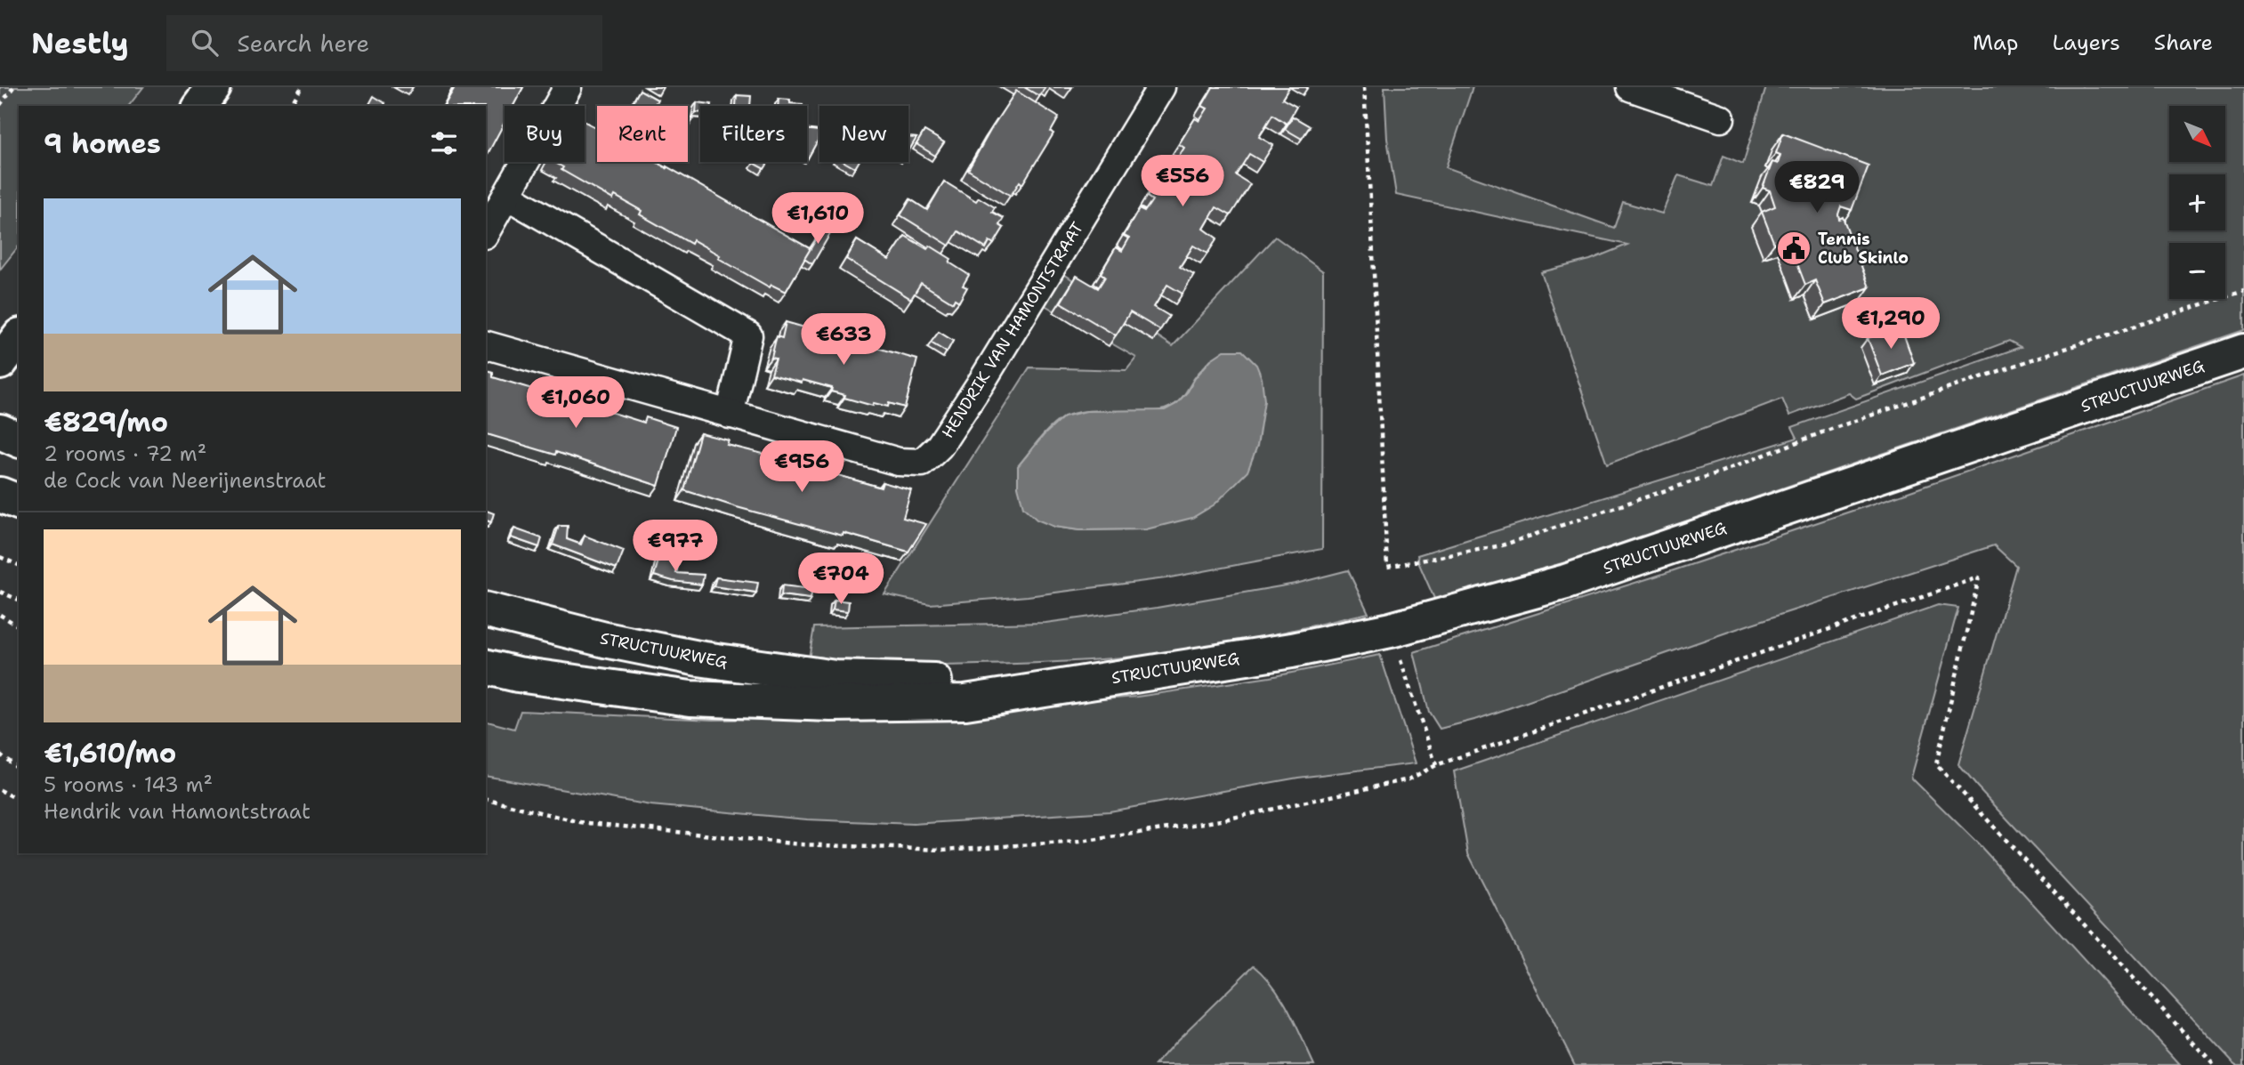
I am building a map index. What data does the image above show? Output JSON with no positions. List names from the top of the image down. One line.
{"streets":{"main road":["STRUCTUURWEG"],"street":["HENDRIK VAN HAMONTSTRAAT"]},"places":{"public building":["Tennis Club Skinlo"]},"north":"bottom right","page":{"header":"Nestly","search":"Search here","nav":["Map","Layers","Share"],"map_buttons":["+","−"],"chip":["Buy","Rent","Filters","New"],"heading":"9 homes","price":["€556","€829","€1,610","€1,290","€633","€1,060","€956","€977","€704"],"list":[{"name":"€829/mo","note":"2 rooms · 72 m² · de Cock van Neerijnenstraat"},{"name":"€1,610/mo","note":"5 rooms · 143 m² · Hendrik van Hamontstraat"}]}}
